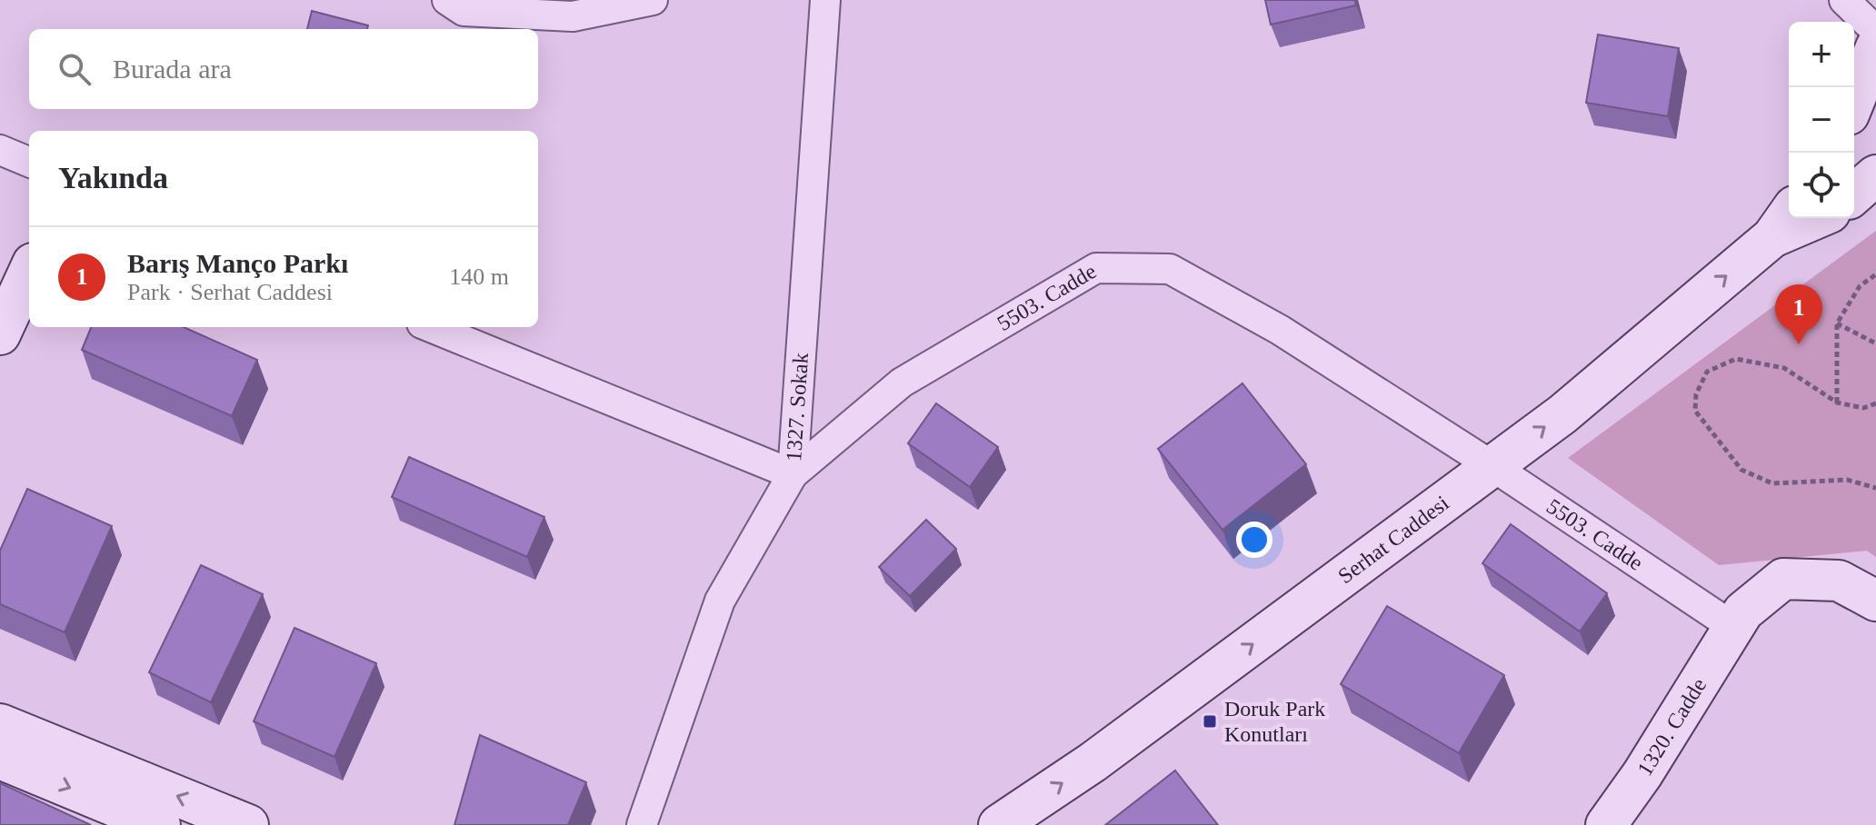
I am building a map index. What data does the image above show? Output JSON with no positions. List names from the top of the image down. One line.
{"streets":{"main road":["Serhat Caddesi","1320. Cadde"],"street":["5503. Cadde","1327. Sokak"]},"crossings":[["5503. Cadde","1327. Sokak"],["5503. Cadde","Serhat Caddesi"],["5503. Cadde","1320. Cadde"]],"one_way":["Serhat Caddesi"],"places":{"transit":["Doruk Park Konutları"]},"page":{"map_buttons":["+","−"],"search":"Burada ara","heading":"Yakında","list":[{"mark":"1","name":"Barış Manço Parkı","note":"Park · Serhat Caddesi","value":"140 m"}],"pins":"1"}}
